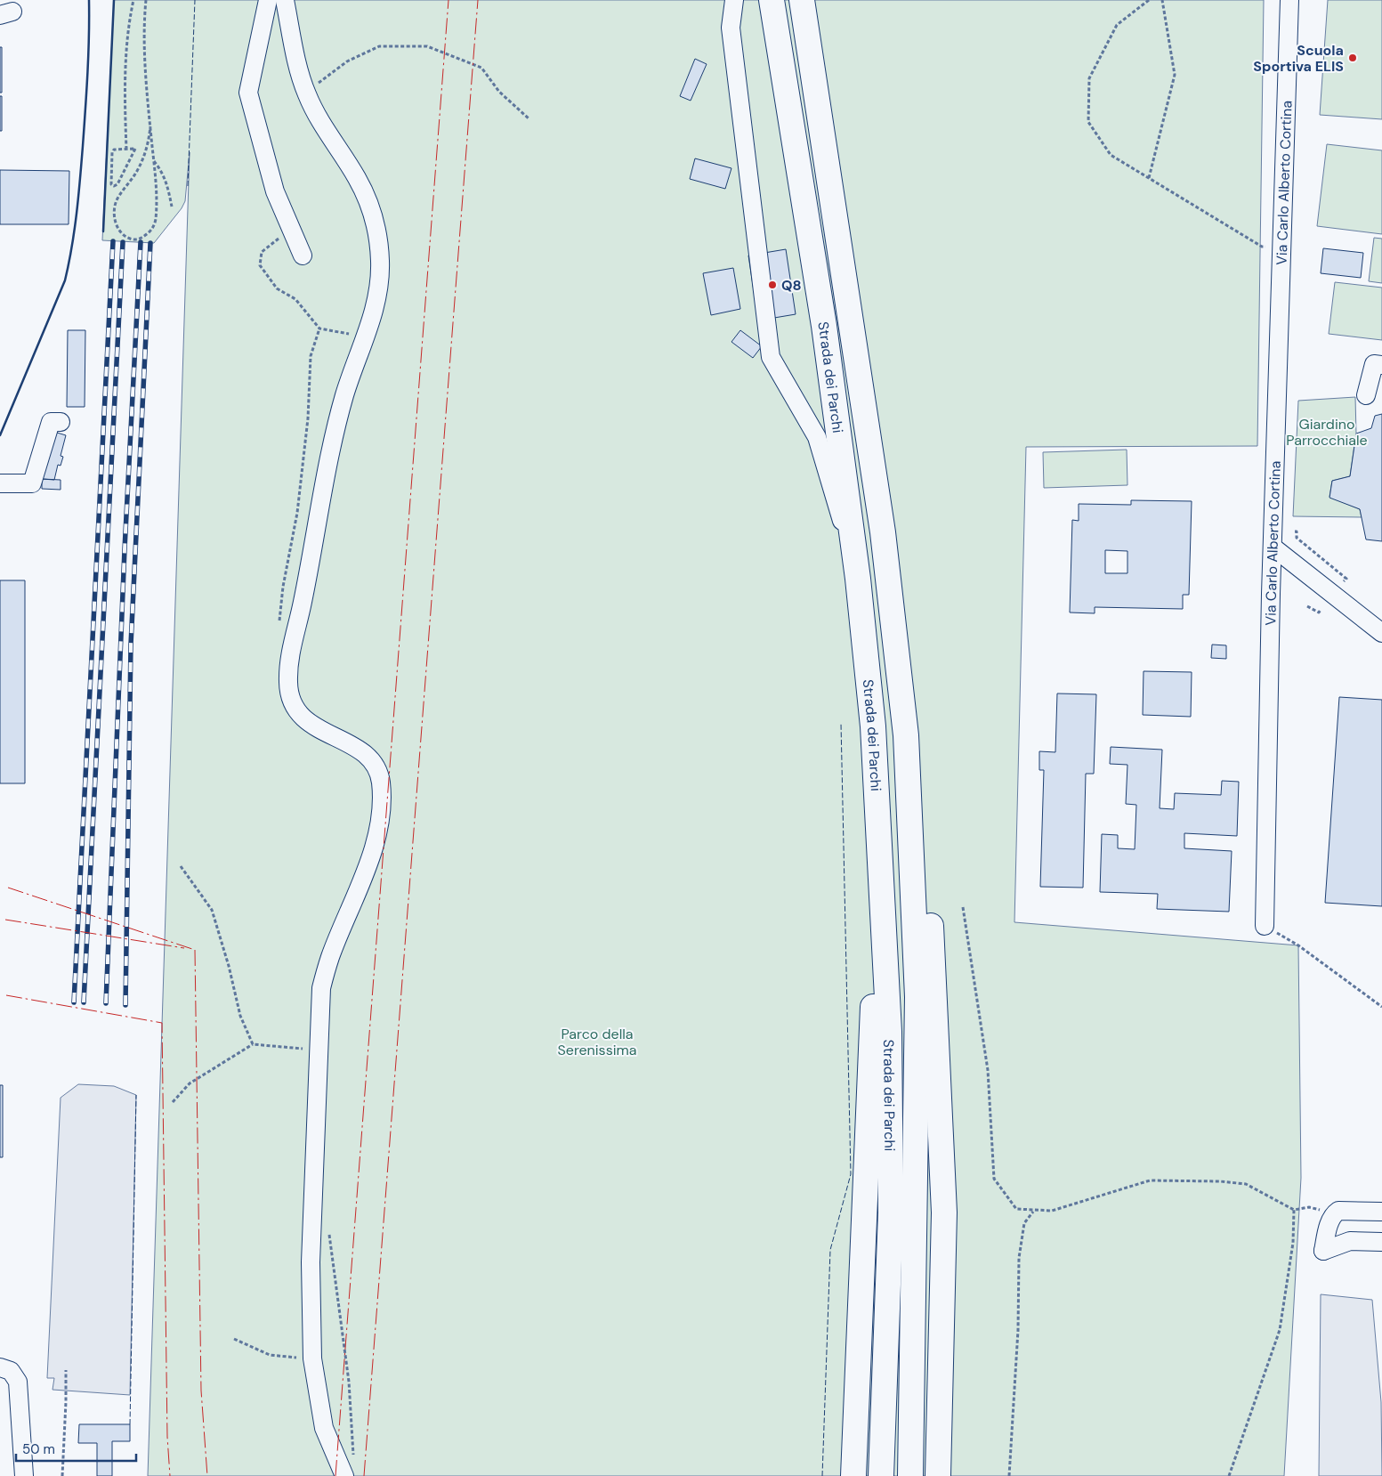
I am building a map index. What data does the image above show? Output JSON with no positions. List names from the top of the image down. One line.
{"streets":{"highway":["Strada dei Parchi"],"street":["Via Carlo Alberto Cortina"]},"parks":["Giardino Parrocchiale","Parco della Serenissima"],"places":["Scuola Sportiva ELIS","Q8"],"scale_bar":"50 m"}
